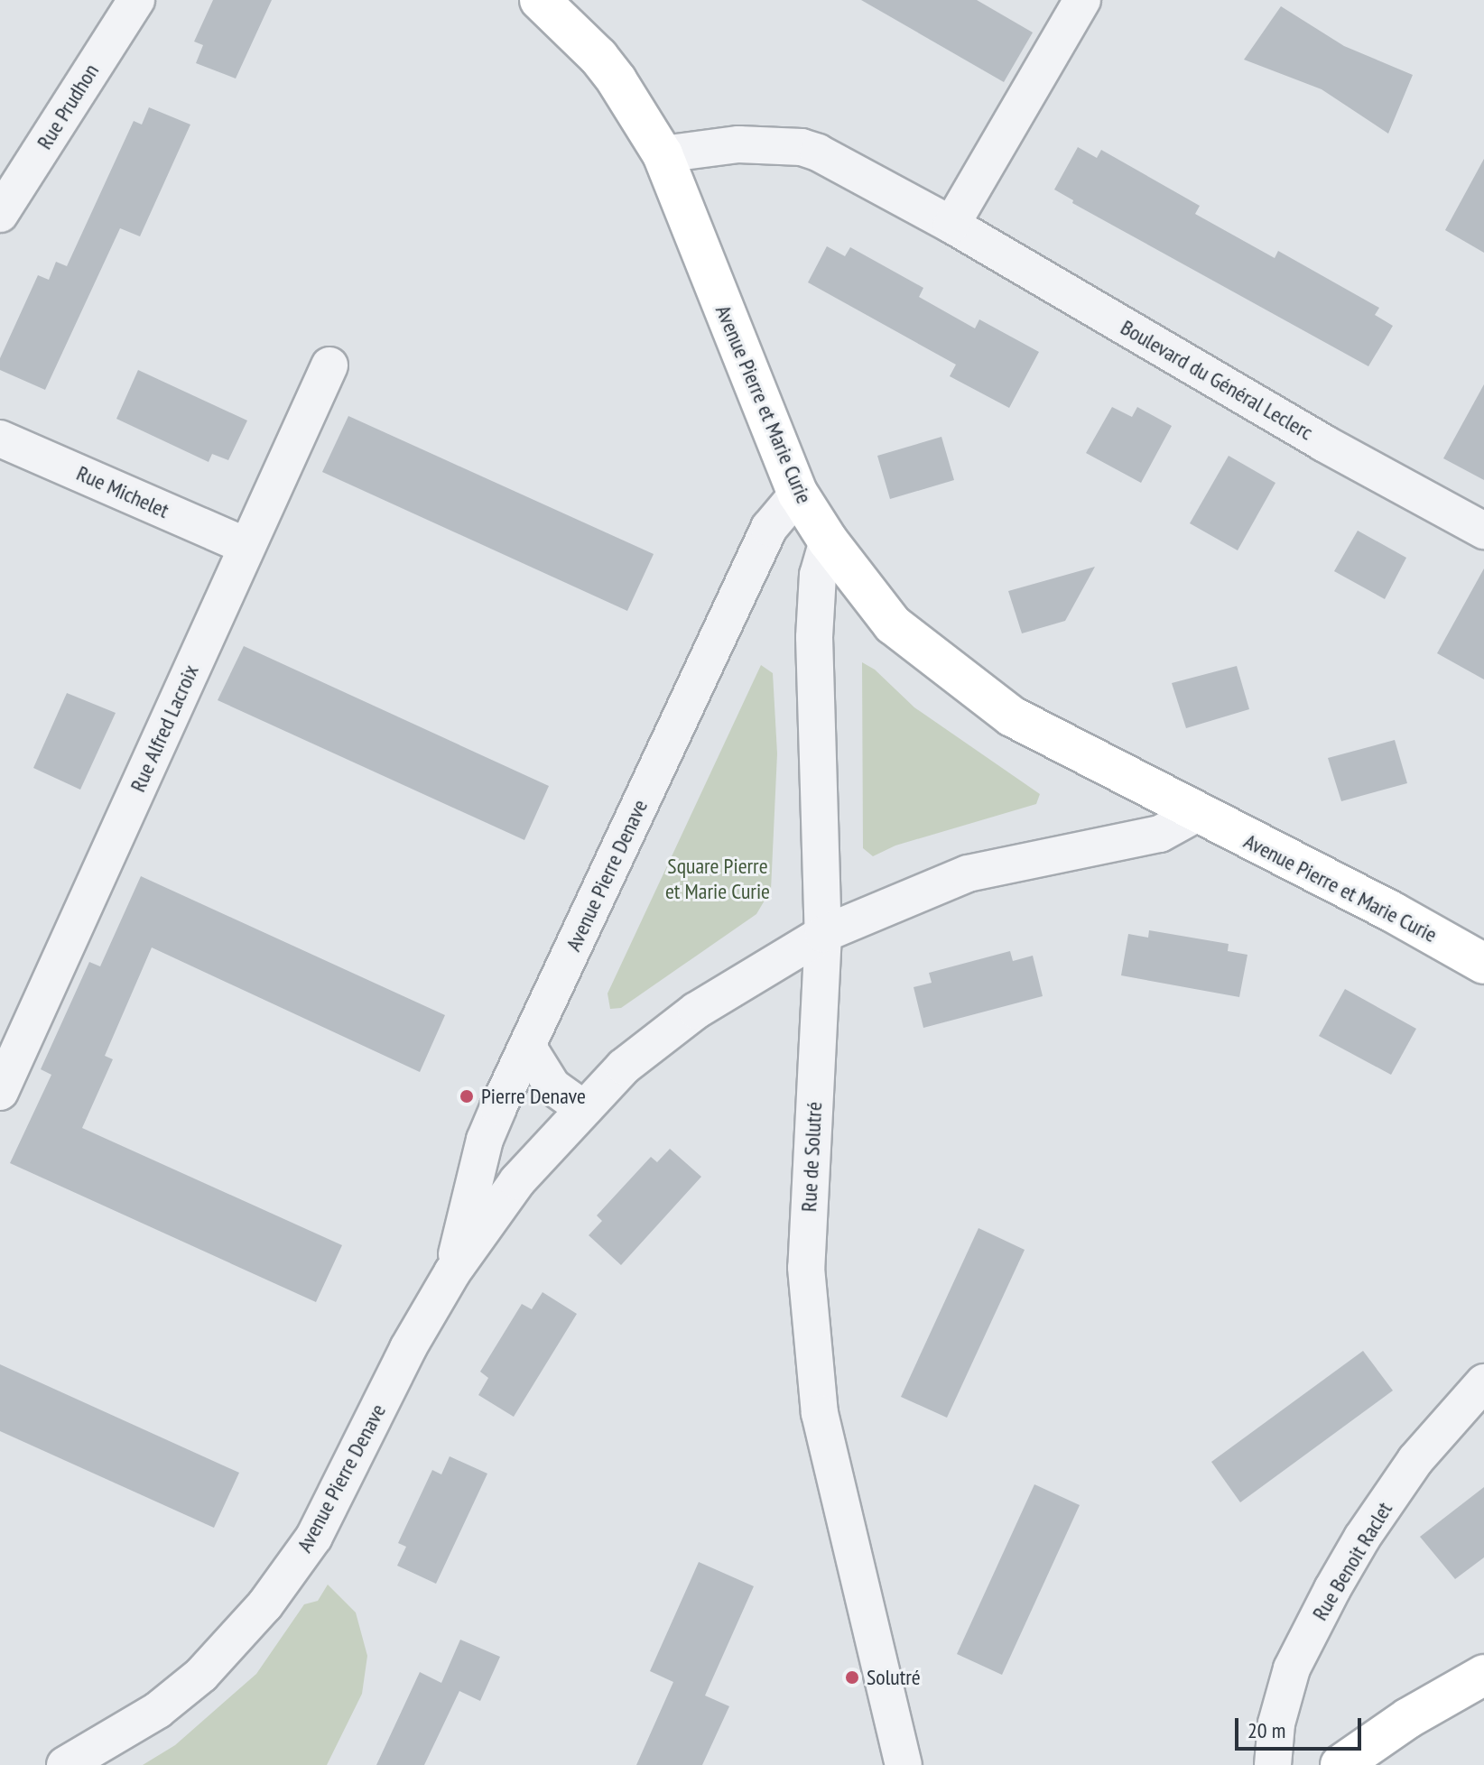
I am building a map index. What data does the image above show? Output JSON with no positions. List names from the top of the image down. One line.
{"streets":{"main road":["Avenue Pierre et Marie Curie"],"street":["Rue Prudhon","Boulevard du Général Leclerc","Rue Michelet","Rue Alfred Lacroix","Avenue Pierre Denave","Rue de Solutré","Rue Benoit Raclet"]},"crossings":[["Boulevard du Général Leclerc","Avenue Pierre et Marie Curie"],["Avenue Pierre et Marie Curie","Avenue Pierre Denave"],["Avenue Pierre et Marie Curie","Rue de Solutré"],["Rue Michelet","Rue Alfred Lacroix"],["Avenue Pierre Denave","Rue de Solutré"]],"parks":["Square Pierre et Marie Curie"],"places":["Pierre Denave","Solutré"],"scale_bar":"20 m"}
